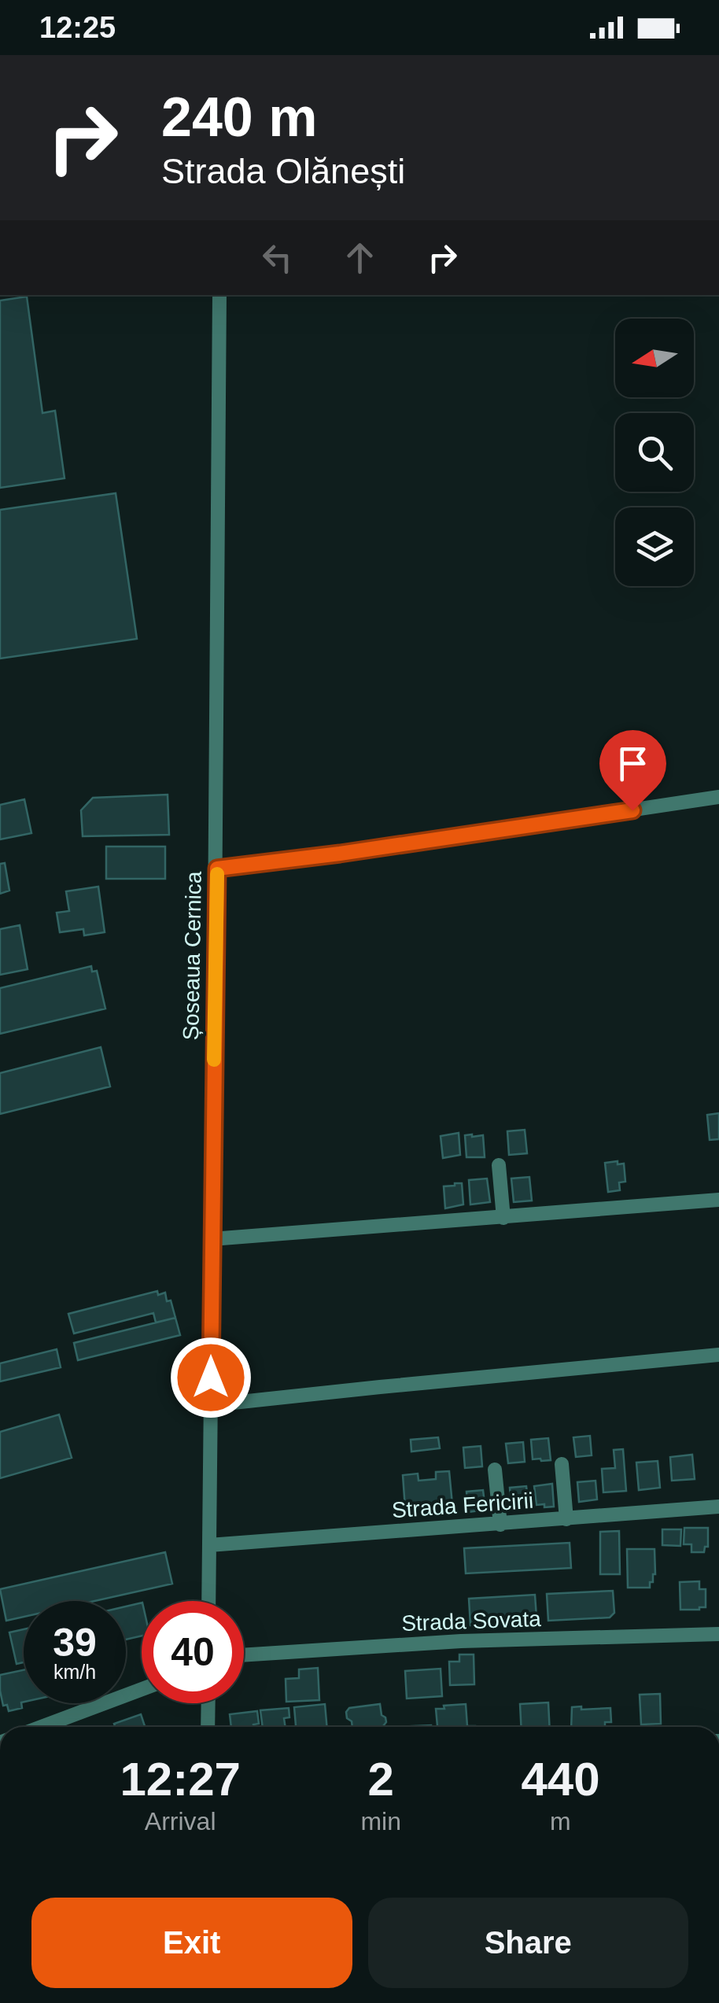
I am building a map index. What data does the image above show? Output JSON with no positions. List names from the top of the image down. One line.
{"streets":{"street":["Șoseaua Cernica","Strada Fericirii","Strada Sovata"]},"crossings":[["Șoseaua Cernica","Strada Fericirii"]],"north":"left","page":{"status":"12:25","turn":["240 m","Strada Olănești"],"speed":"39 km/h","limit":"40","eta":["12:27","Arrival","2","min","440","m"],"buttons":["Exit","Share"]}}
